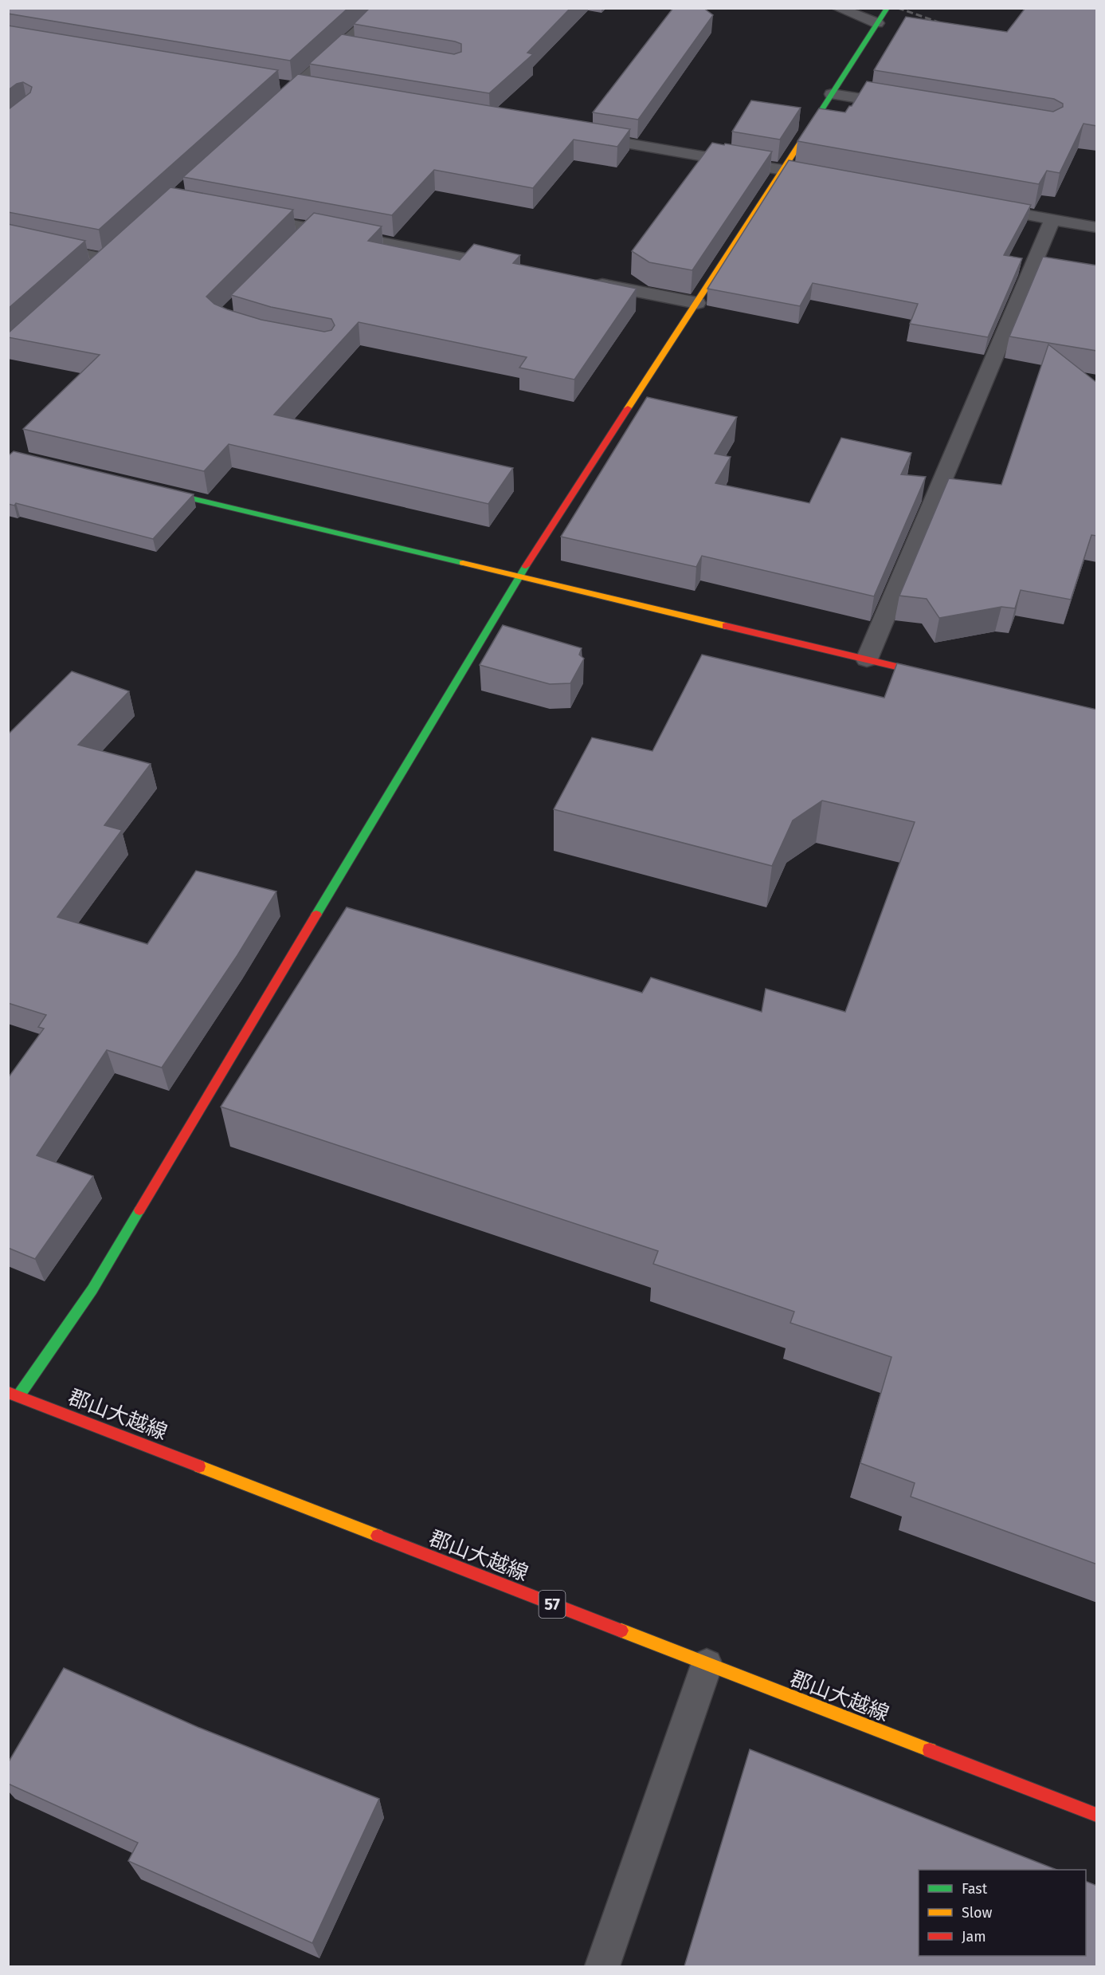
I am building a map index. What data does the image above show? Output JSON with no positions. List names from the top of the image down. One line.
{"streets":{"street":["郡山大越線","57"]},"legend":["Fast","Slow","Jam"]}
